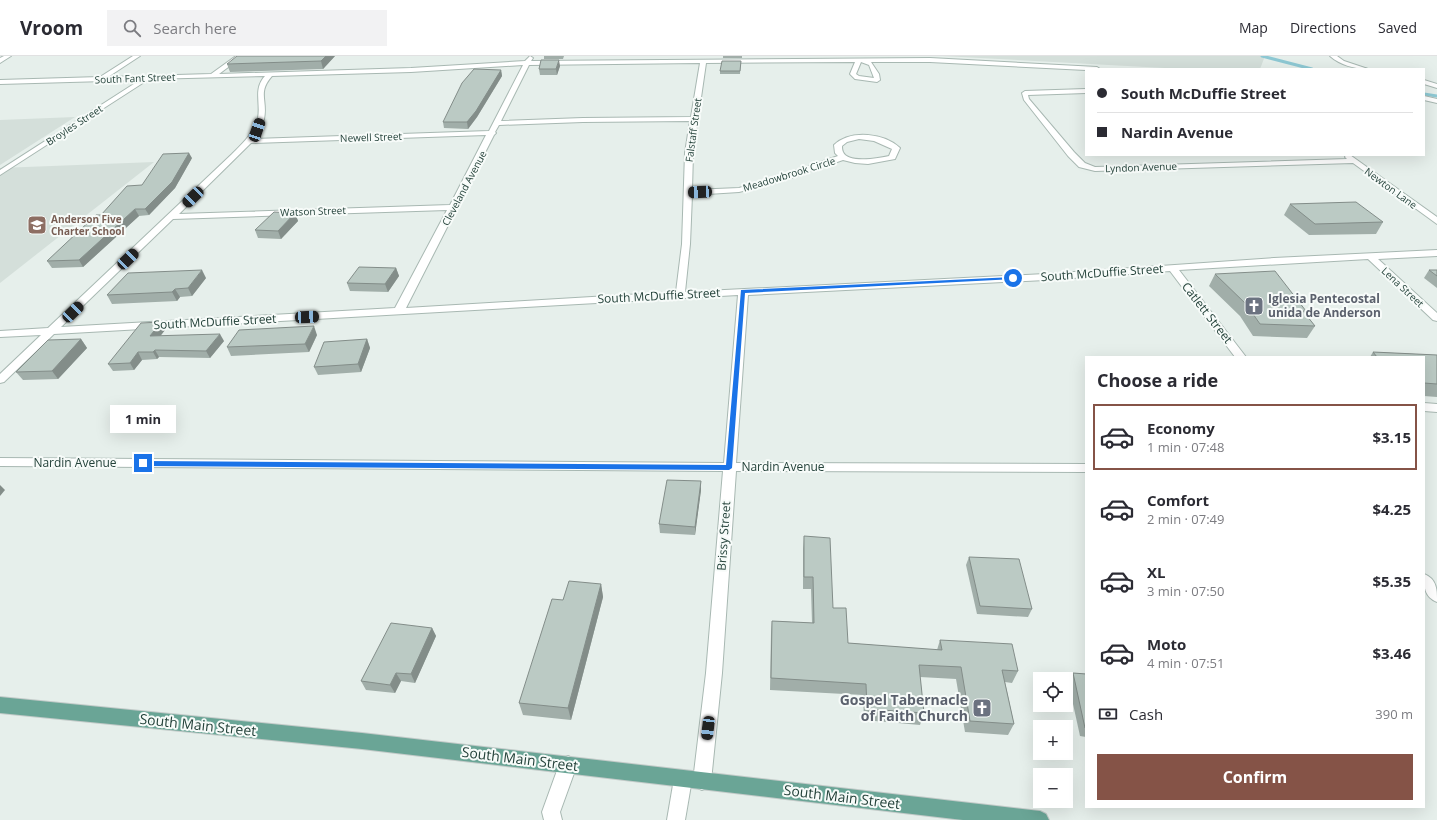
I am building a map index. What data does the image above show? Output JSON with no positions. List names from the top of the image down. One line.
{"streets":{"main road":["South Main Street"],"street":["South Fant Street","Broyles Street","Falstaff Street","Newell Street","Lyndon Avenue","Meadowbrook Circle","Cleveland Avenue","Newton Lane","Watson Street","South McDuffie Street","Lena Street","Catlett Street","Nardin Avenue","Brissy Street"]},"crossings":[["South Fant Street","Broyles Street"],["Falstaff Street","Meadowbrook Circle"],["Falstaff Street","South McDuffie Street"],["Newell Street","Cleveland Avenue"],["Lyndon Avenue","Newton Lane"],["Cleveland Avenue","Watson Street"],["Cleveland Avenue","South McDuffie Street"],["South McDuffie Street","Lena Street"],["South McDuffie Street","Catlett Street"],["South McDuffie Street","Brissy Street"],["Nardin Avenue","Brissy Street"],["Brissy Street","South Main Street"]],"places":{"school or university":["Anderson Five Charter School"],"church":["Iglesia Pentecostal unida de Anderson","Gospel Tabernacle of Faith Church"]},"page":{"header":"Vroom","search":"Search here","nav":["Map","Directions","Saved"],"banner":["South McDuffie Street","Nardin Avenue"],"heading":"Choose a ride","list":[{"name":"Economy","note":"1 min · 07:48","value":"$3.15"},{"name":"Comfort","note":"2 min · 07:49","value":"$4.25"},{"name":"XL","note":"3 min · 07:50","value":"$5.35"},{"name":"Moto","note":"4 min · 07:51","value":"$3.46"}],"bubble":"1 min","map_buttons":["+","−"],"pay":["Cash","390 m"],"buttons":"Confirm"}}
